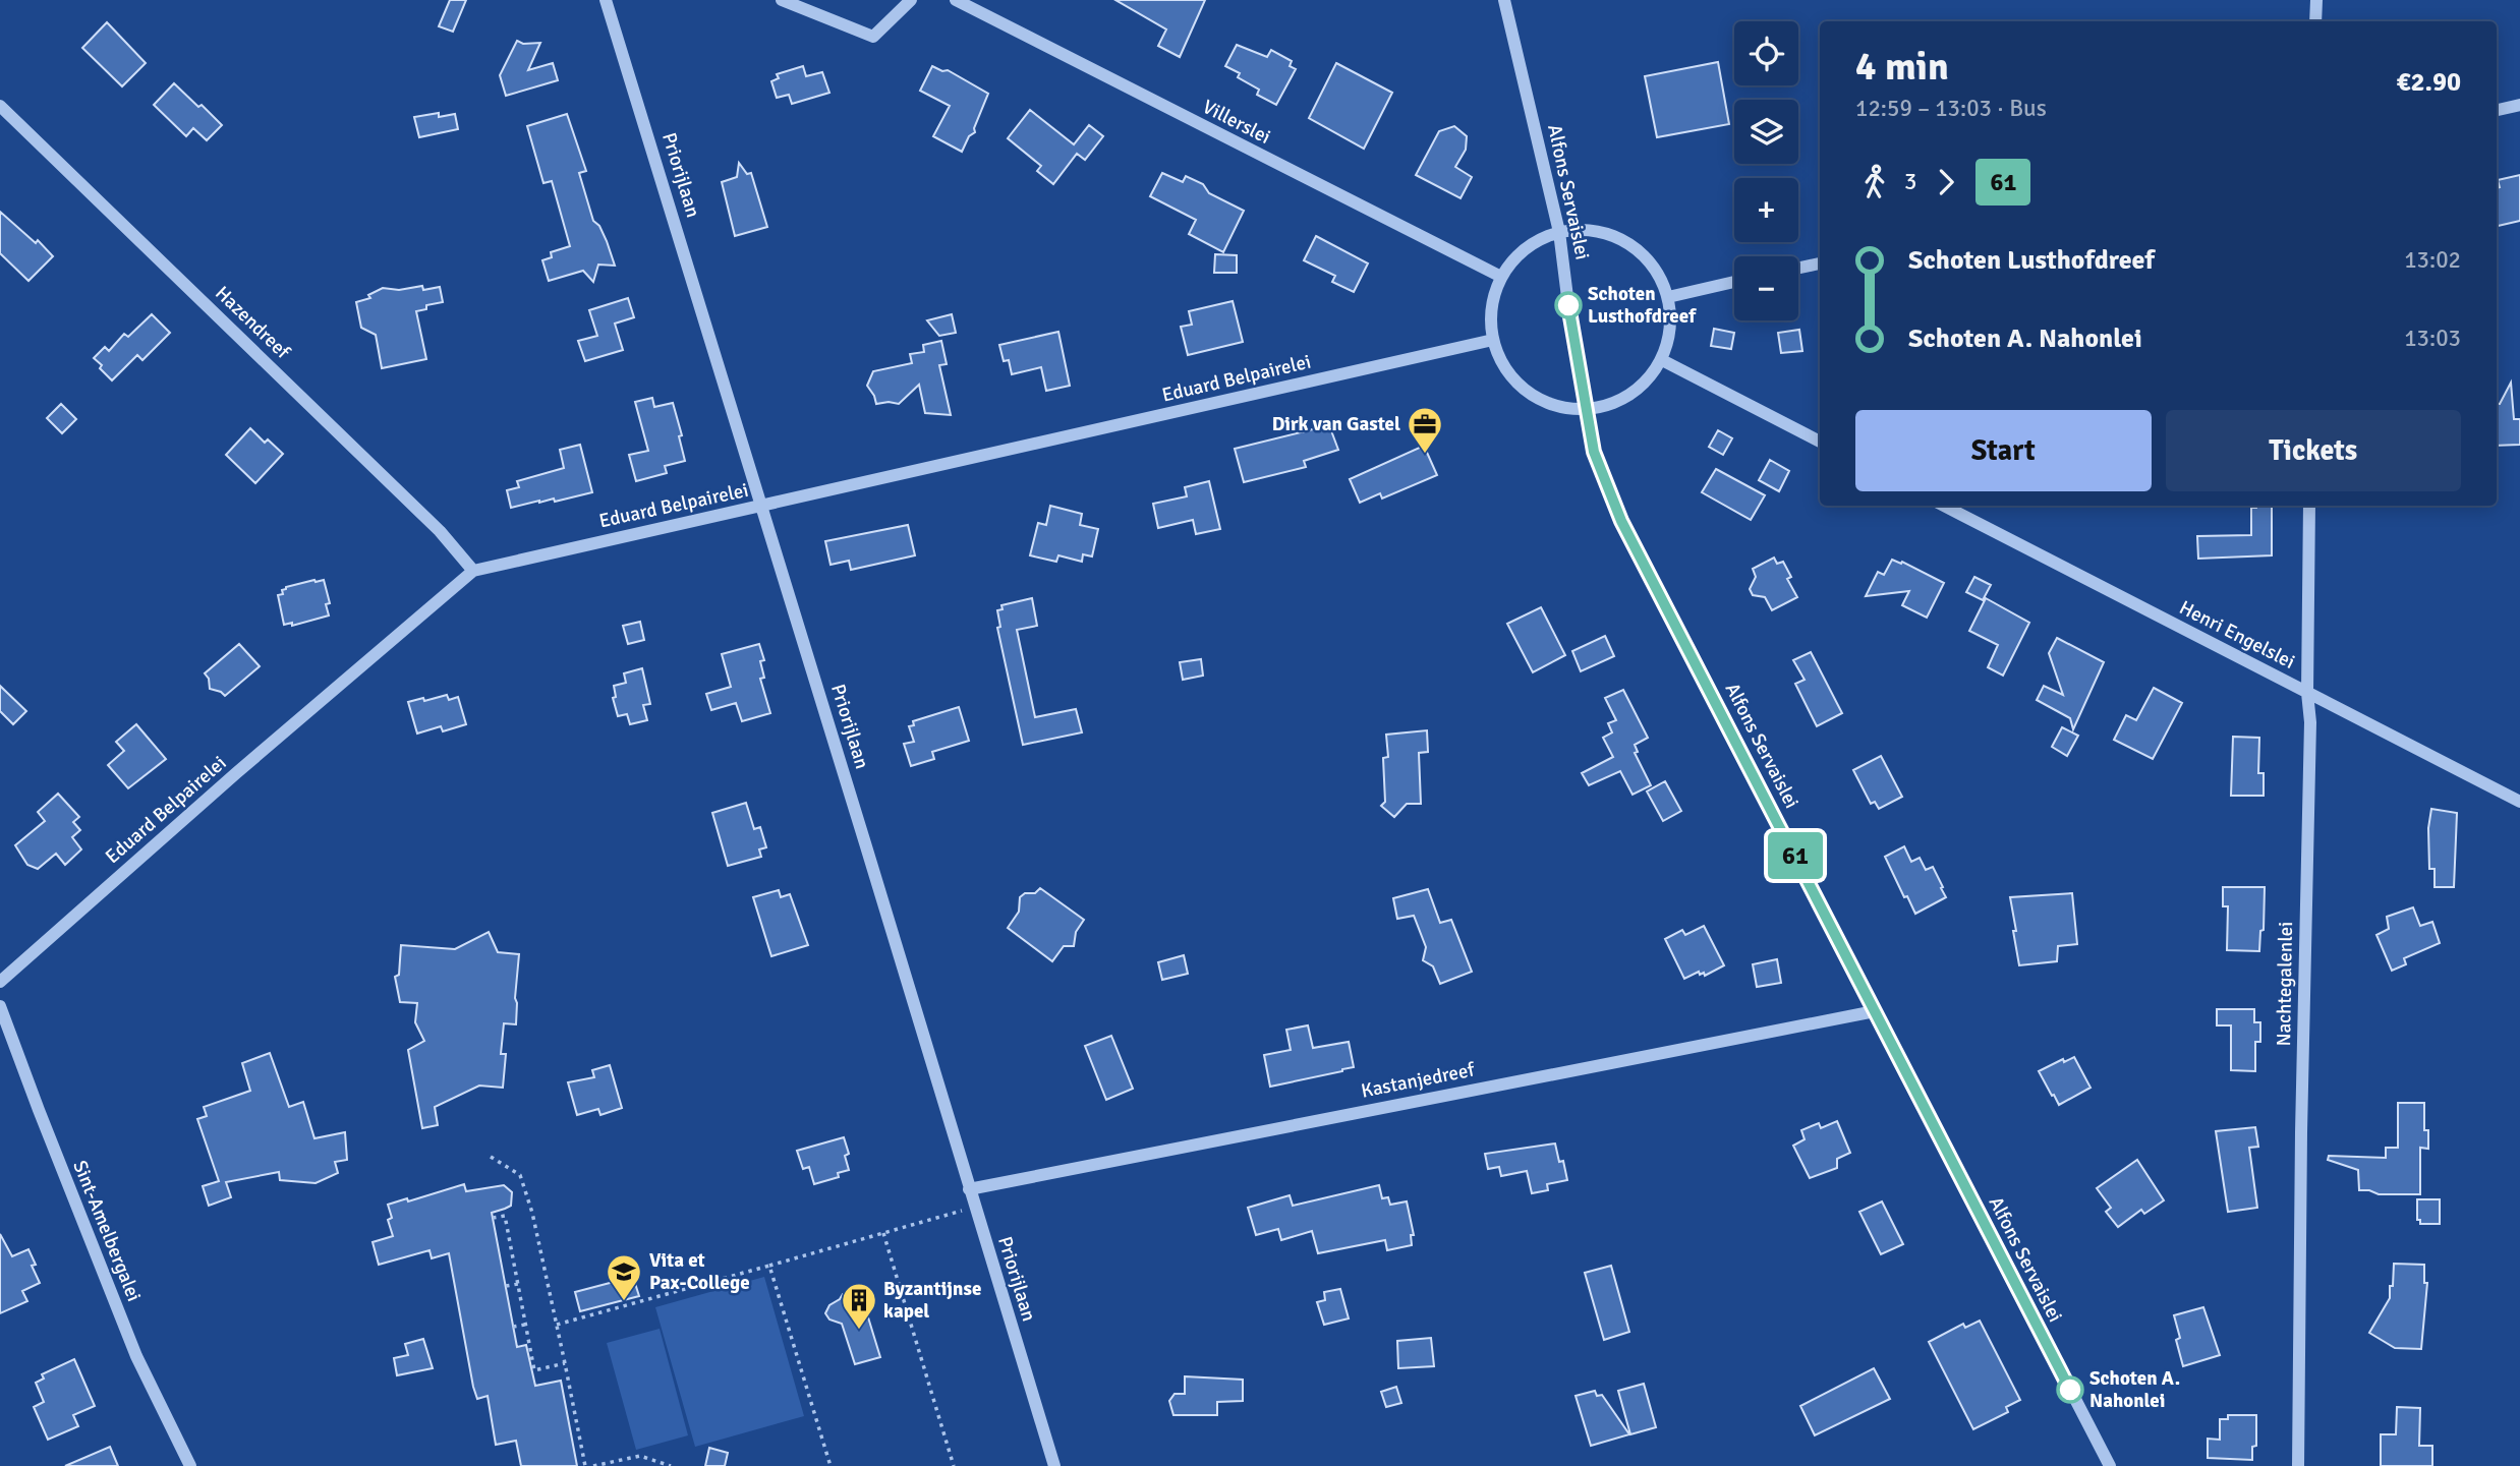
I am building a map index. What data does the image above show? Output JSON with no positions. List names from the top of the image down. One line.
{"streets":{"street":["Villerslei","Priorijlaan","Alfons Servaislei","Hazendreef","Eduard Belpairelei","Henri Engelslei","Nachtegalenlei","Kastanjedreef","Sint-Amelbergalei"]},"crossings":[["Priorijlaan","Eduard Belpairelei"],["Priorijlaan","Kastanjedreef"],["Alfons Servaislei","Kastanjedreef"],["Hazendreef","Eduard Belpairelei"],["Henri Engelslei","Nachtegalenlei"]],"places":{"other":["Schoten Lusthofdreef","Schoten A. Nahonlei"],"office":["Dirk van Gastel"],"school or university":["Vita et Pax-College"],"building":["Byzantijnse kapel"]},"lines":["bus line 61"],"page":{"on_map":"61","map_buttons":["+","−"],"heading":["4 min","12:59 – 13:03 · Bus","€2.90"],"legs":["3","61"],"list":[{"name":"Schoten Lusthofdreef","value":"13:02"},{"name":"Schoten A. Nahonlei","value":"13:03"}],"buttons":["Start","Tickets"]}}
